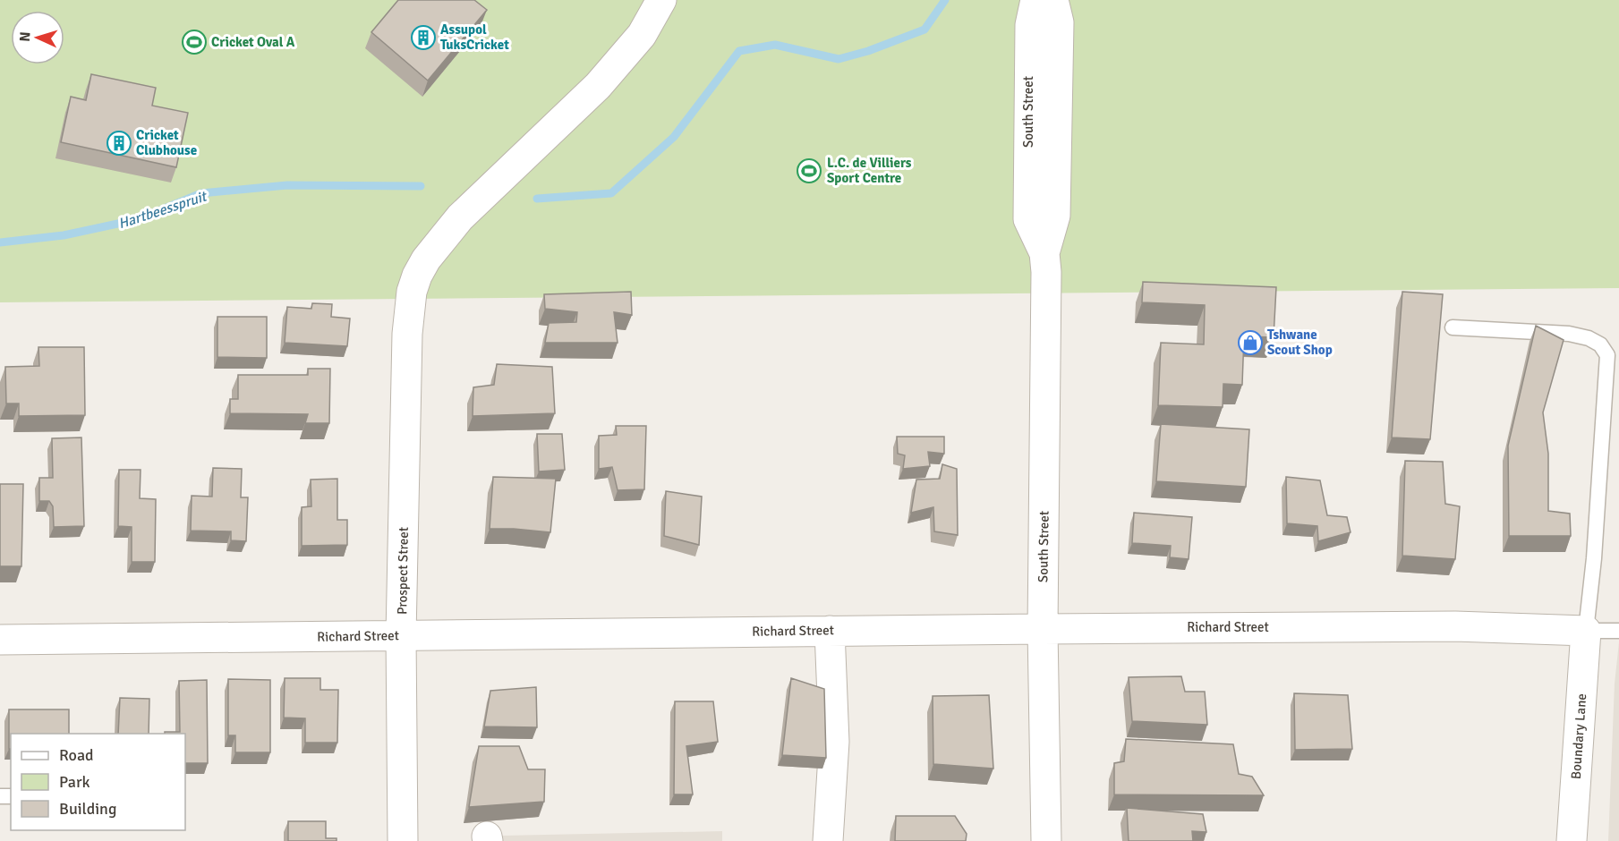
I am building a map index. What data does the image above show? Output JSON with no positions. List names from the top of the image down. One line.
{"streets":{"street":["South Street","Prospect Street","Richard Street","Boundary Lane"]},"crossings":[["South Street","Richard Street"],["Prospect Street","Richard Street"],["Richard Street","Boundary Lane"]],"water":["Hartbeesspruit"],"places":{"building":["Assupol TuksCricket","Cricket Clubhouse"],"sports":["Cricket Oval A","L.C. de Villiers Sport Centre"],"shop":["Tshwane Scout Shop"]},"legend":["Road","Park","Building"],"north":"left"}
